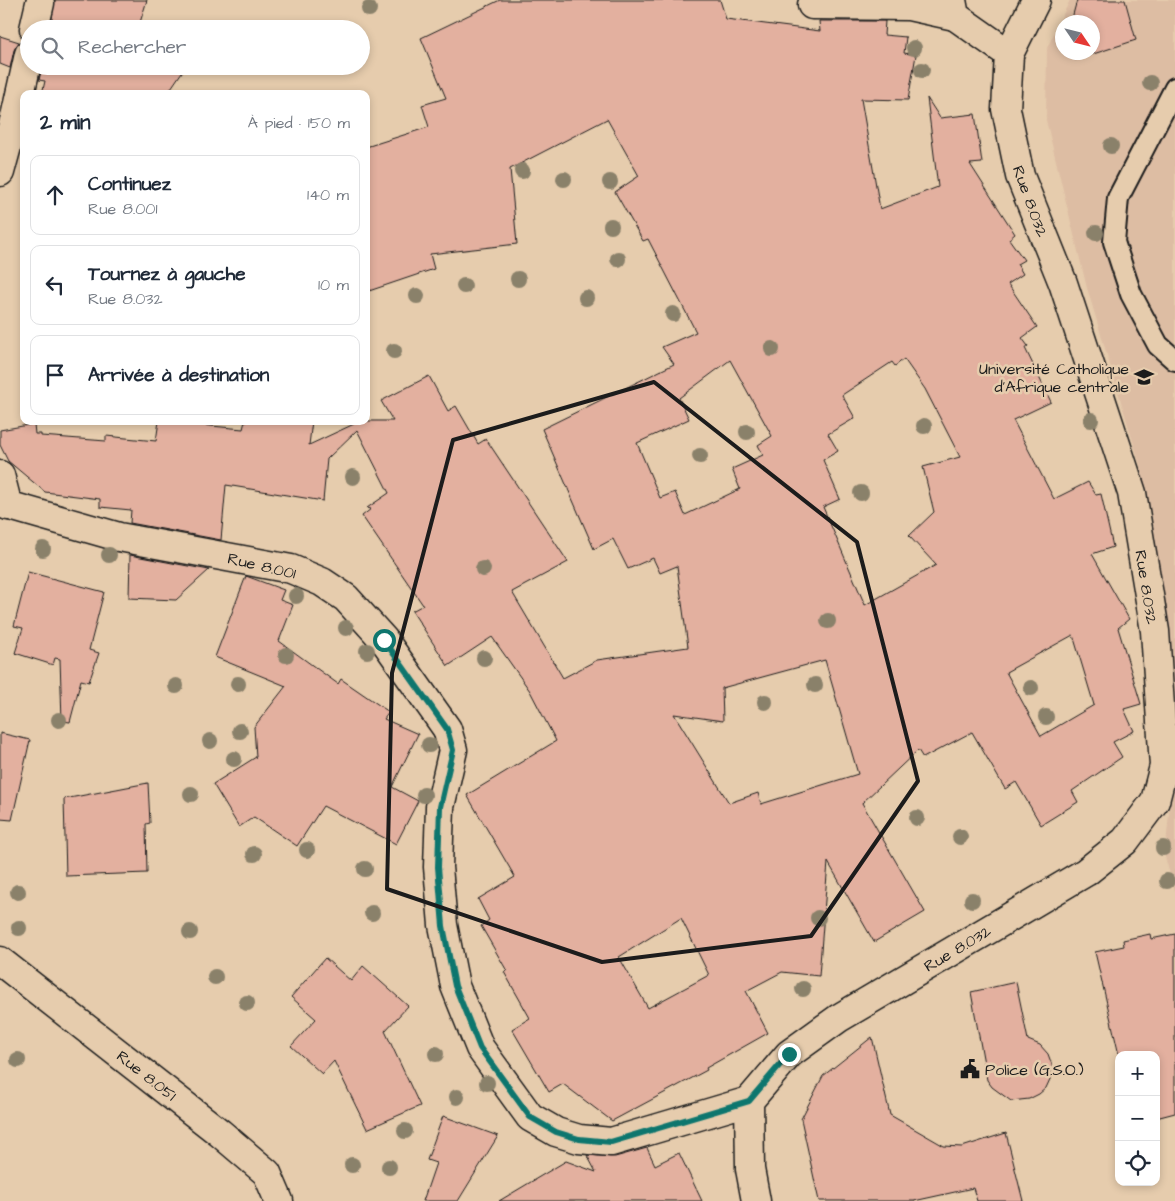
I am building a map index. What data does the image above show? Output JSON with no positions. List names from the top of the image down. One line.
{"streets":{"street":["Rue 8.032","Rue 8.001","Rue 8.051"]},"crossings":[["Rue 8.032","Rue 8.001"]],"places":{"school or university":["Université Catholique d'Afrique centrale"],"public building":["Police (G.S.O.)"]},"north":"bottom right","page":{"search":"Rechercher","heading":["2 min","À pied · 150 m"],"list":[["Continuez","Rue 8.001","140 m"],["Tournez à gauche","Rue 8.032","10 m"],"Arrivée à destination"],"map_buttons":["+","−"]}}
